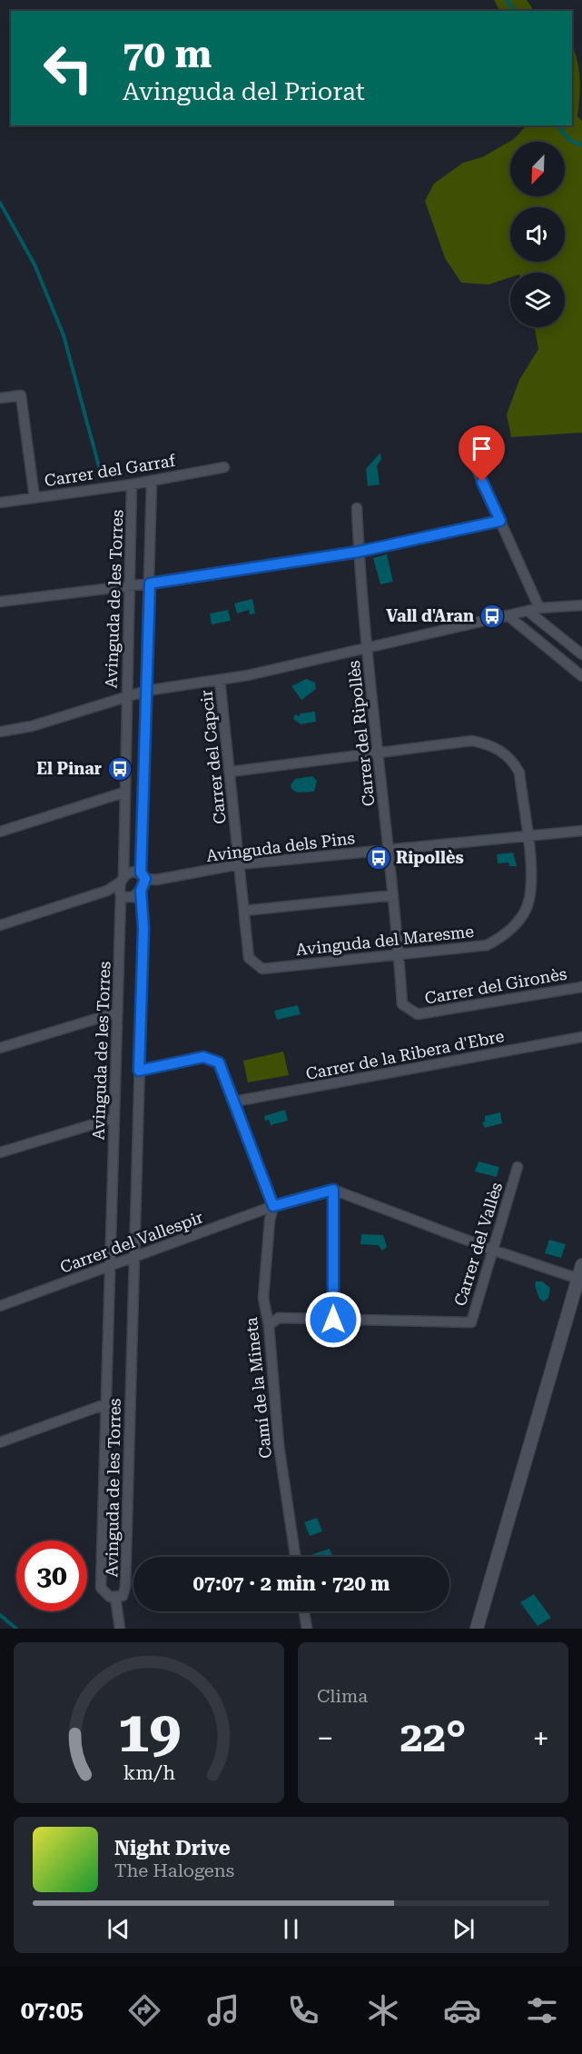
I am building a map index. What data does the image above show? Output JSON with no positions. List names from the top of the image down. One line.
{"streets":{"street":["Carrer del Garraf","Avinguda de les Torres","Carrer del Ripollès","Carrer del Capcir","Avinguda dels Pins","Avinguda del Maresme","Carrer del Gironès","Carrer de la Ribera d'Ebre","Carrer del Vallespir","Carrer del Vallès","Camí de la Mineta"]},"crossings":[["Carrer del Garraf","Avinguda de les Torres"],["Avinguda de les Torres","Avinguda dels Pins"],["Avinguda de les Torres","Carrer del Vallespir"],["Carrer del Ripollès","Avinguda dels Pins"],["Carrer del Ripollès","Avinguda del Maresme"],["Carrer del Ripollès","Carrer del Gironès"],["Carrer del Capcir","Avinguda dels Pins"],["Carrer del Capcir","Avinguda del Maresme"],["Avinguda dels Pins","Avinguda del Maresme"],["Avinguda del Maresme","Carrer del Gironès"],["Carrer del Vallespir","Camí de la Mineta"],["Carrer del Vallès","Camí de la Mineta"]],"places":{"bus stop":["Vall d'Aran","El Pinar","Ripollès"]},"north":"bottom left","page":{"turn":["70 m","Avinguda del Priorat"],"limit":"30","trip":"07:07 · 2 min · 720 m","tile":"Clima","heat":["−","22°","+"],"song":["Night Drive","The Halogens"],"tabs":"07:05","gauge":["19","km/h"]}}
